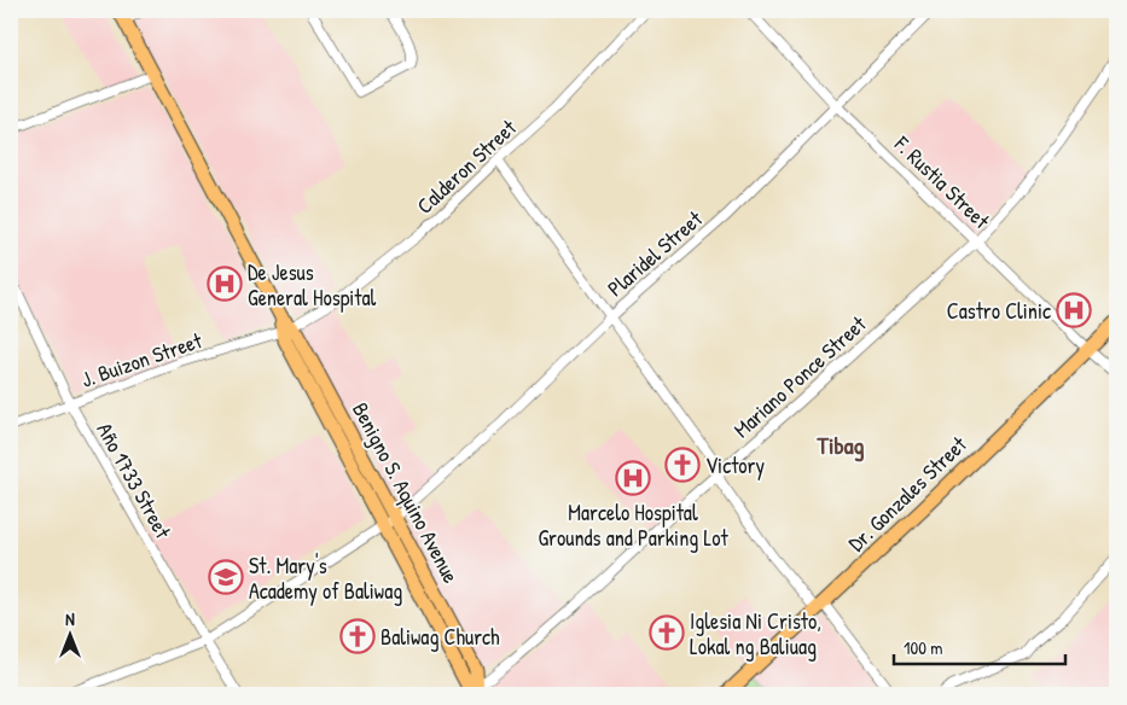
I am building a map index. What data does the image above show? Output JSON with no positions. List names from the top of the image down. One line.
{"streets":{"main road":["Benigno S. Aquino Avenue","Dr. Gonzales Street"],"street":["Calderon Street","F. Rustia Street","Plaridel Street","J. Buizon Street","Mariano Ponce Street","Año 1733 Street"]},"crossings":[["Calderon Street","J. Buizon Street"],["Calderon Street","Benigno S. Aquino Avenue"],["F. Rustia Street","Plaridel Street"],["F. Rustia Street","Mariano Ponce Street"],["F. Rustia Street","Dr. Gonzales Street"],["Plaridel Street","Año 1733 Street"],["Plaridel Street","Benigno S. Aquino Avenue"],["J. Buizon Street","Año 1733 Street"],["J. Buizon Street","Benigno S. Aquino Avenue"],["Mariano Ponce Street","Benigno S. Aquino Avenue"]],"districts":["Tibag"],"places":{"hospital":["De Jesus General Hospital","Castro Clinic","Marcelo Hospital Grounds and Parking Lot"],"church":["Victory","Iglesia Ni Cristo, Lokal ng Baliuag","Baliwag Church"],"school or university":["St. Mary's Academy of Baliwag"]},"scale_bar":"100 m","north":"top"}
